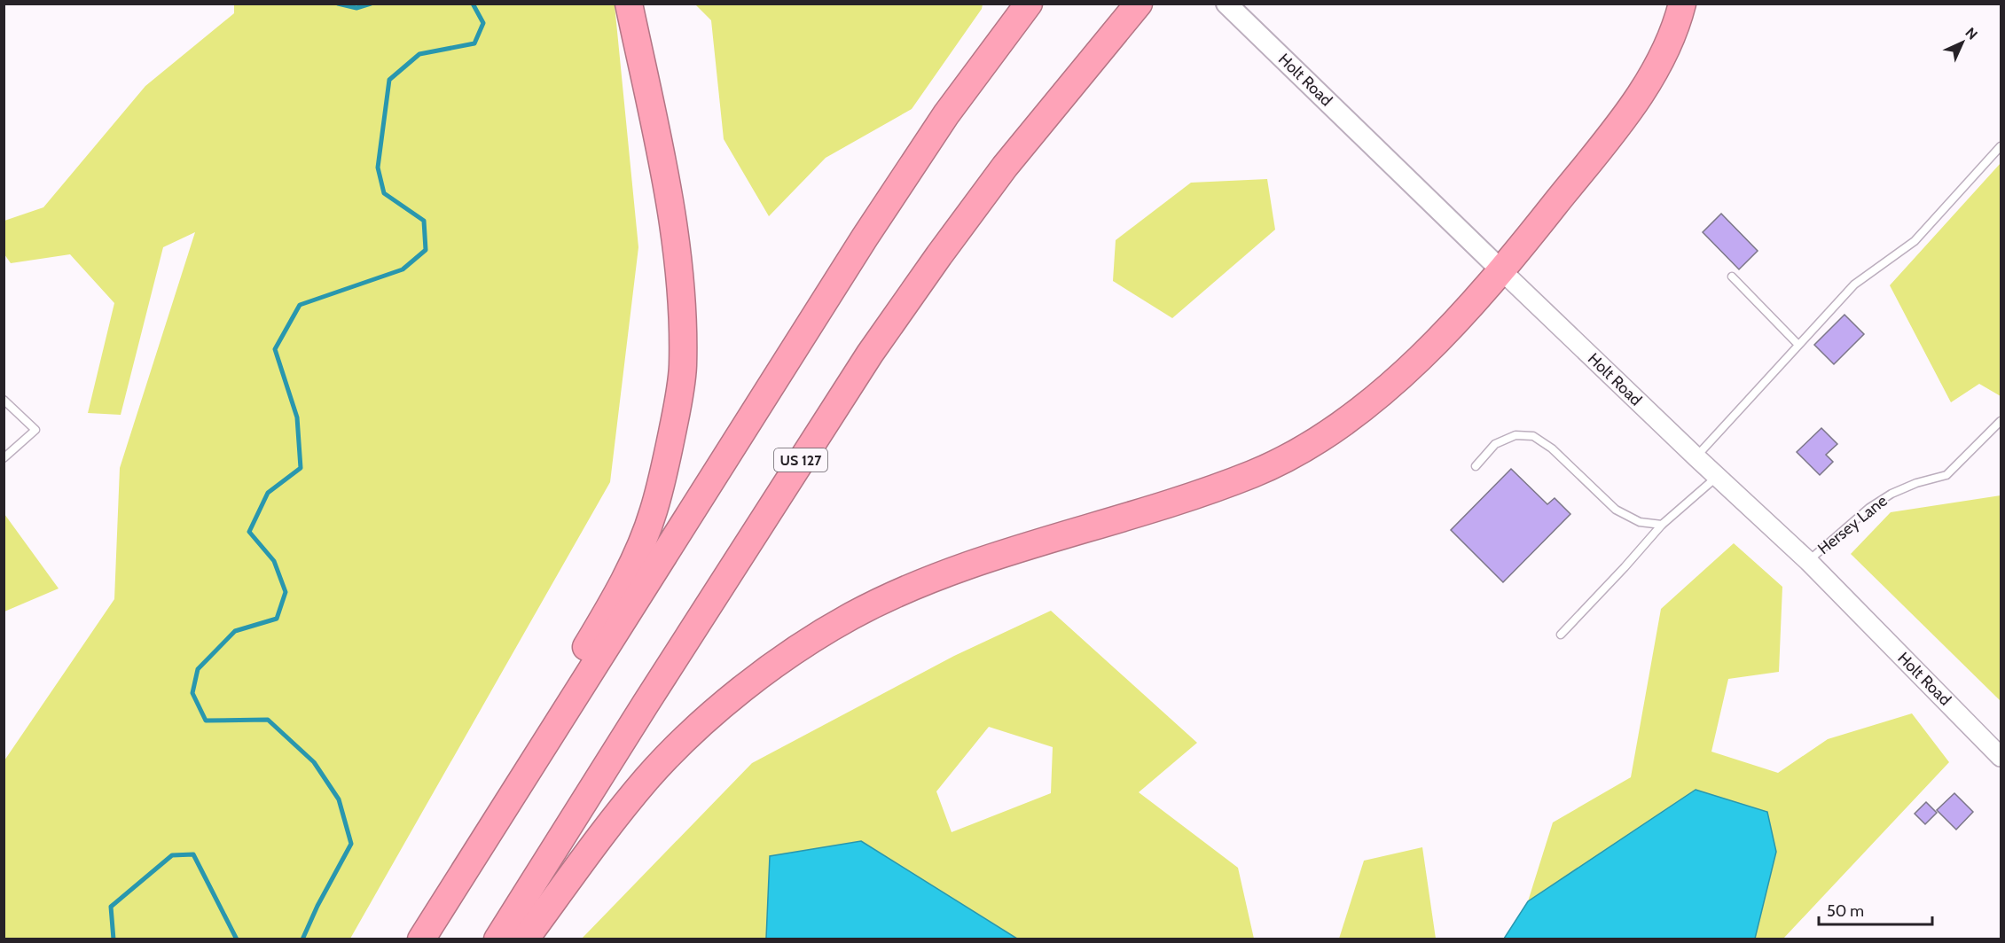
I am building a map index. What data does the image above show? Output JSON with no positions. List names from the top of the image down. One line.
{"streets":{"highway":["US 127"],"main road":["Holt Road"],"lane":["Hersey Lane"]},"crossings":[["Holt Road","Hersey Lane"]],"scale_bar":"50 m","north":"top right"}
